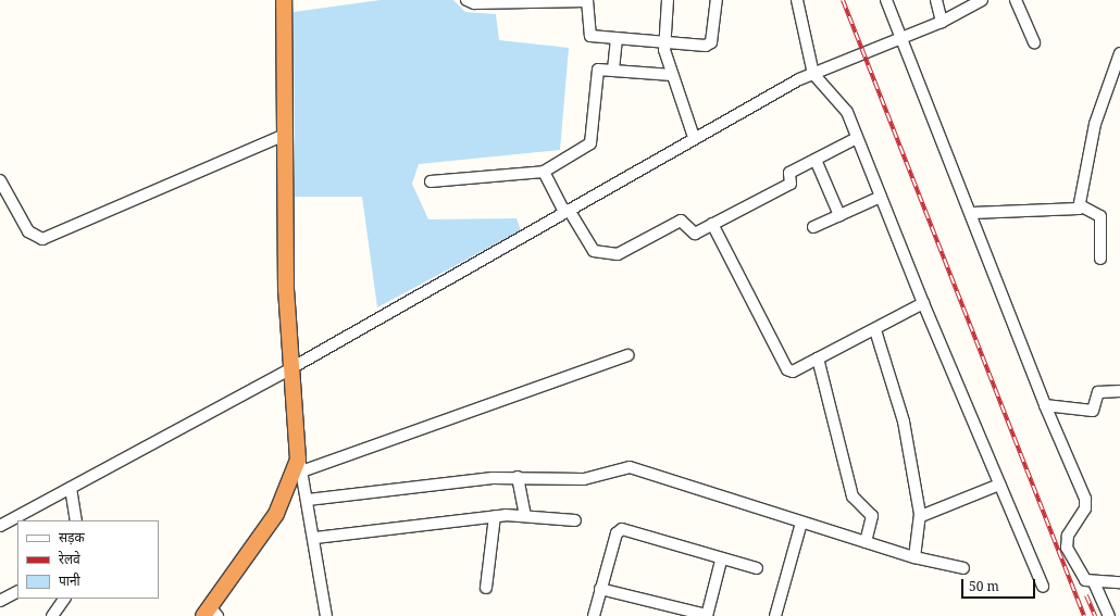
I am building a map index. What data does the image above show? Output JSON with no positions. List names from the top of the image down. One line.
{"legend":["सड़क","रेलवे","पानी"],"scale_bar":"50 m"}
